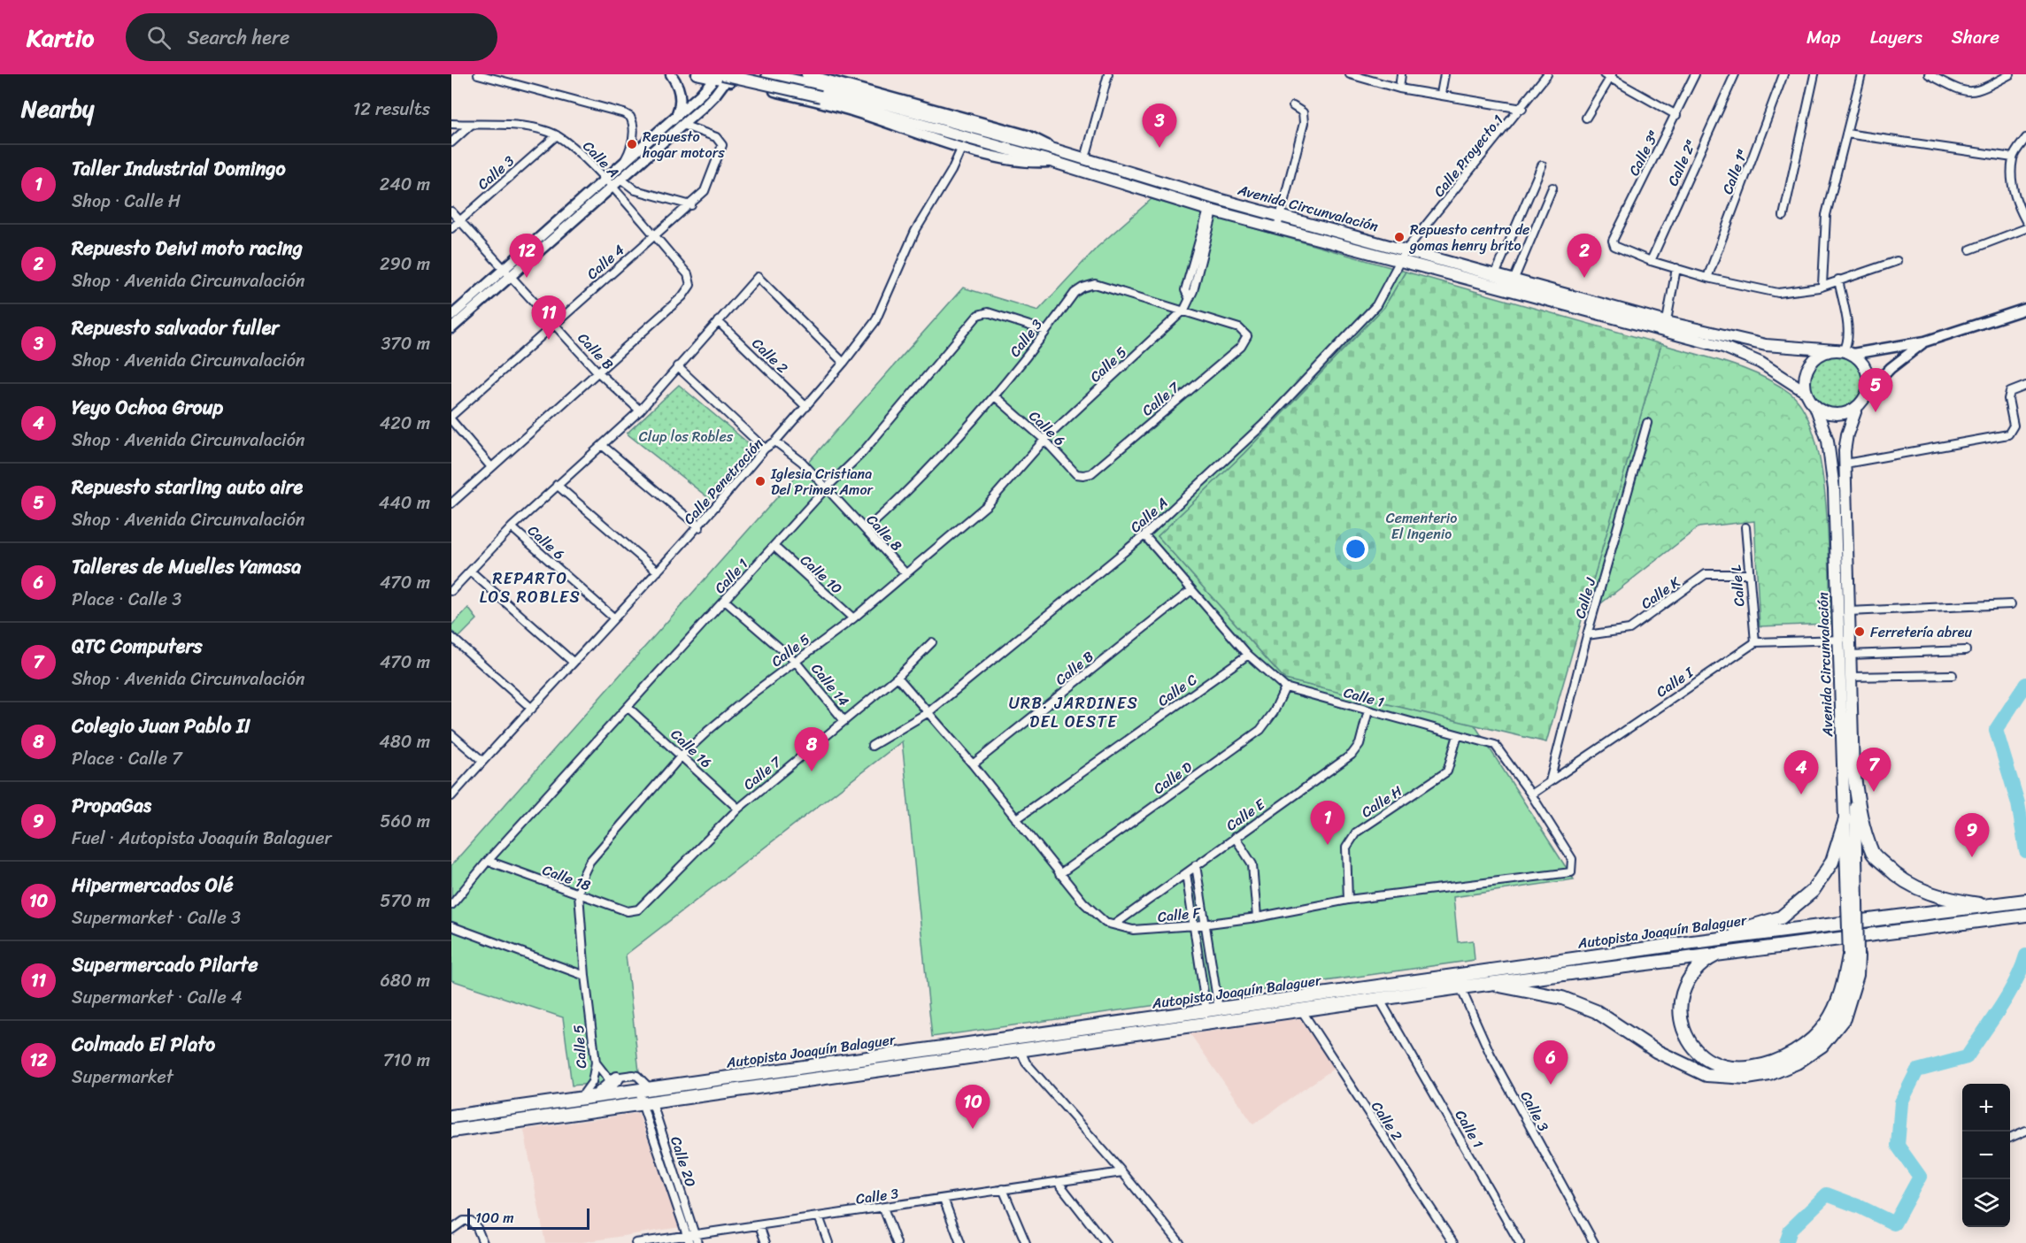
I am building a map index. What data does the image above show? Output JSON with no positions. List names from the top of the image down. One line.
{"streets":{"highway":["Autopista Joaquín Balaguer"],"main road":["Avenida Circunvalación"],"street":["Calle 3ª","Calle Proyecto 1","Calle A","Calle 2ª","Calle 1ª","Calle 3","Calle 4","Calle B","Calle 2","Calle 5","Calle 7","Calle 6","Calle Penetración","Calle 8","Calle 10","Calle 1","Calle L","Calle K","Calle J","Calle I","Calle 14","Calle C","Calle 16","Calle D","Calle H","Calle E","Calle 18","Calle F","Calle 20"]},"crossings":[["Calle 3ª","Calle 2ª"],["Calle Proyecto 1","Calle A"],["Calle Proyecto 1","Avenida Circunvalación"],["Calle A","Calle 3"],["Calle A","Avenida Circunvalación"],["Calle A","Calle 4"],["Calle A","Calle B"],["Calle A","Calle 1"],["Calle A","Calle F"],["Calle 3","Calle B"],["Calle 3","Calle 5"],["Calle 3","Calle 7"],["Calle 3","Calle 6"],["Calle 3","Calle 8"],["Calle 3","Calle 1"],["Calle 3","Autopista Joaquín Balaguer"],["Calle 3","Calle 20"],["Avenida Circunvalación","Calle 5"],["Avenida Circunvalación","Calle Penetración"],["Calle 4","Calle B"],["Calle B","Calle 1"],["Calle B","Calle F"],["Calle 2","Calle Penetración"],["Calle 2","Autopista Joaquín Balaguer"],["Calle 5","Calle 6"],["Calle 5","Calle 8"],["Calle 5","Calle 10"],["Calle 5","Calle 14"],["Calle 5","Calle 16"],["Calle 5","Calle 18"],["Calle 5","Autopista Joaquín Balaguer"],["Calle 7","Calle 6"],["Calle 7","Calle 14"],["Calle 7","Calle 16"],["Calle 7","Calle 18"],["Calle 7","Calle F"],["Calle 6","Calle Penetración"],["Calle Penetración","Calle 8"],["Calle 8","Calle 1"],["Calle 10","Calle 1"],["Calle 1","Calle I"],["Calle 1","Calle 14"],["Calle 1","Calle C"],["Calle 1","Calle 16"],["Calle 1","Calle D"],["Calle 1","Calle H"],["Calle 1","Calle E"],["Calle 1","Calle 18"],["Calle 1","Calle F"],["Calle 1","Autopista Joaquín Balaguer"],["Calle L","Calle K"],["Calle L","Calle I"],["Calle K","Calle J"],["Calle J","Calle I"],["Calle C","Calle F"],["Calle D","Calle F"],["Calle H","Calle F"],["Calle E","Calle F"],["Autopista Joaquín Balaguer","Calle 20"]],"districts":["REPARTO LOS ROBLES","URB. JARDINES DEL OESTE"],"parks":["Clup los Robles","Cementerio El Ingenio"],"places":["Repuesto hogar motors","Repuesto centro de gomas henry brito","Iglesia Cristiana Del Primer Amor","Ferretería abreu"],"scale_bar":"100 m","page":{"header":"Kartio","search":"Search here","nav":["Map","Layers","Share"],"heading":["Nearby","12 results"],"pins":["3","2","12","11","5","8","7","4","1","9","6","10"],"list":[{"mark":"1","name":"Taller Industrial Domingo","note":"Shop · Calle H","value":"240 m"},{"mark":"2","name":"Repuesto Deivi moto racing","note":"Shop · Avenida Circunvalación","value":"290 m"},{"mark":"3","name":"Repuesto salvador fuller","note":"Shop · Avenida Circunvalación","value":"370 m"},{"mark":"4","name":"Yeyo Ochoa Group","note":"Shop · Avenida Circunvalación","value":"420 m"},{"mark":"5","name":"Repuesto starling auto aire","note":"Shop · Avenida Circunvalación","value":"440 m"},{"mark":"6","name":"Talleres de Muelles Yamasa","note":"Place · Calle 3","value":"470 m"},{"mark":"7","name":"QTC Computers","note":"Shop · Avenida Circunvalación","value":"470 m"},{"mark":"8","name":"Colegio Juan Pablo II","note":"Place · Calle 7","value":"480 m"},{"mark":"9","name":"PropaGas","note":"Fuel · Autopista Joaquín Balaguer","value":"560 m"},{"mark":"10","name":"Hipermercados Olé","note":"Supermarket · Calle 3","value":"570 m"},{"mark":"11","name":"Supermercado Pilarte","note":"Supermarket · Calle 4","value":"680 m"},{"mark":"12","name":"Colmado El Plato","note":"Supermarket","value":"710 m"}],"map_buttons":["+","−"],"scale":"100 m"}}
